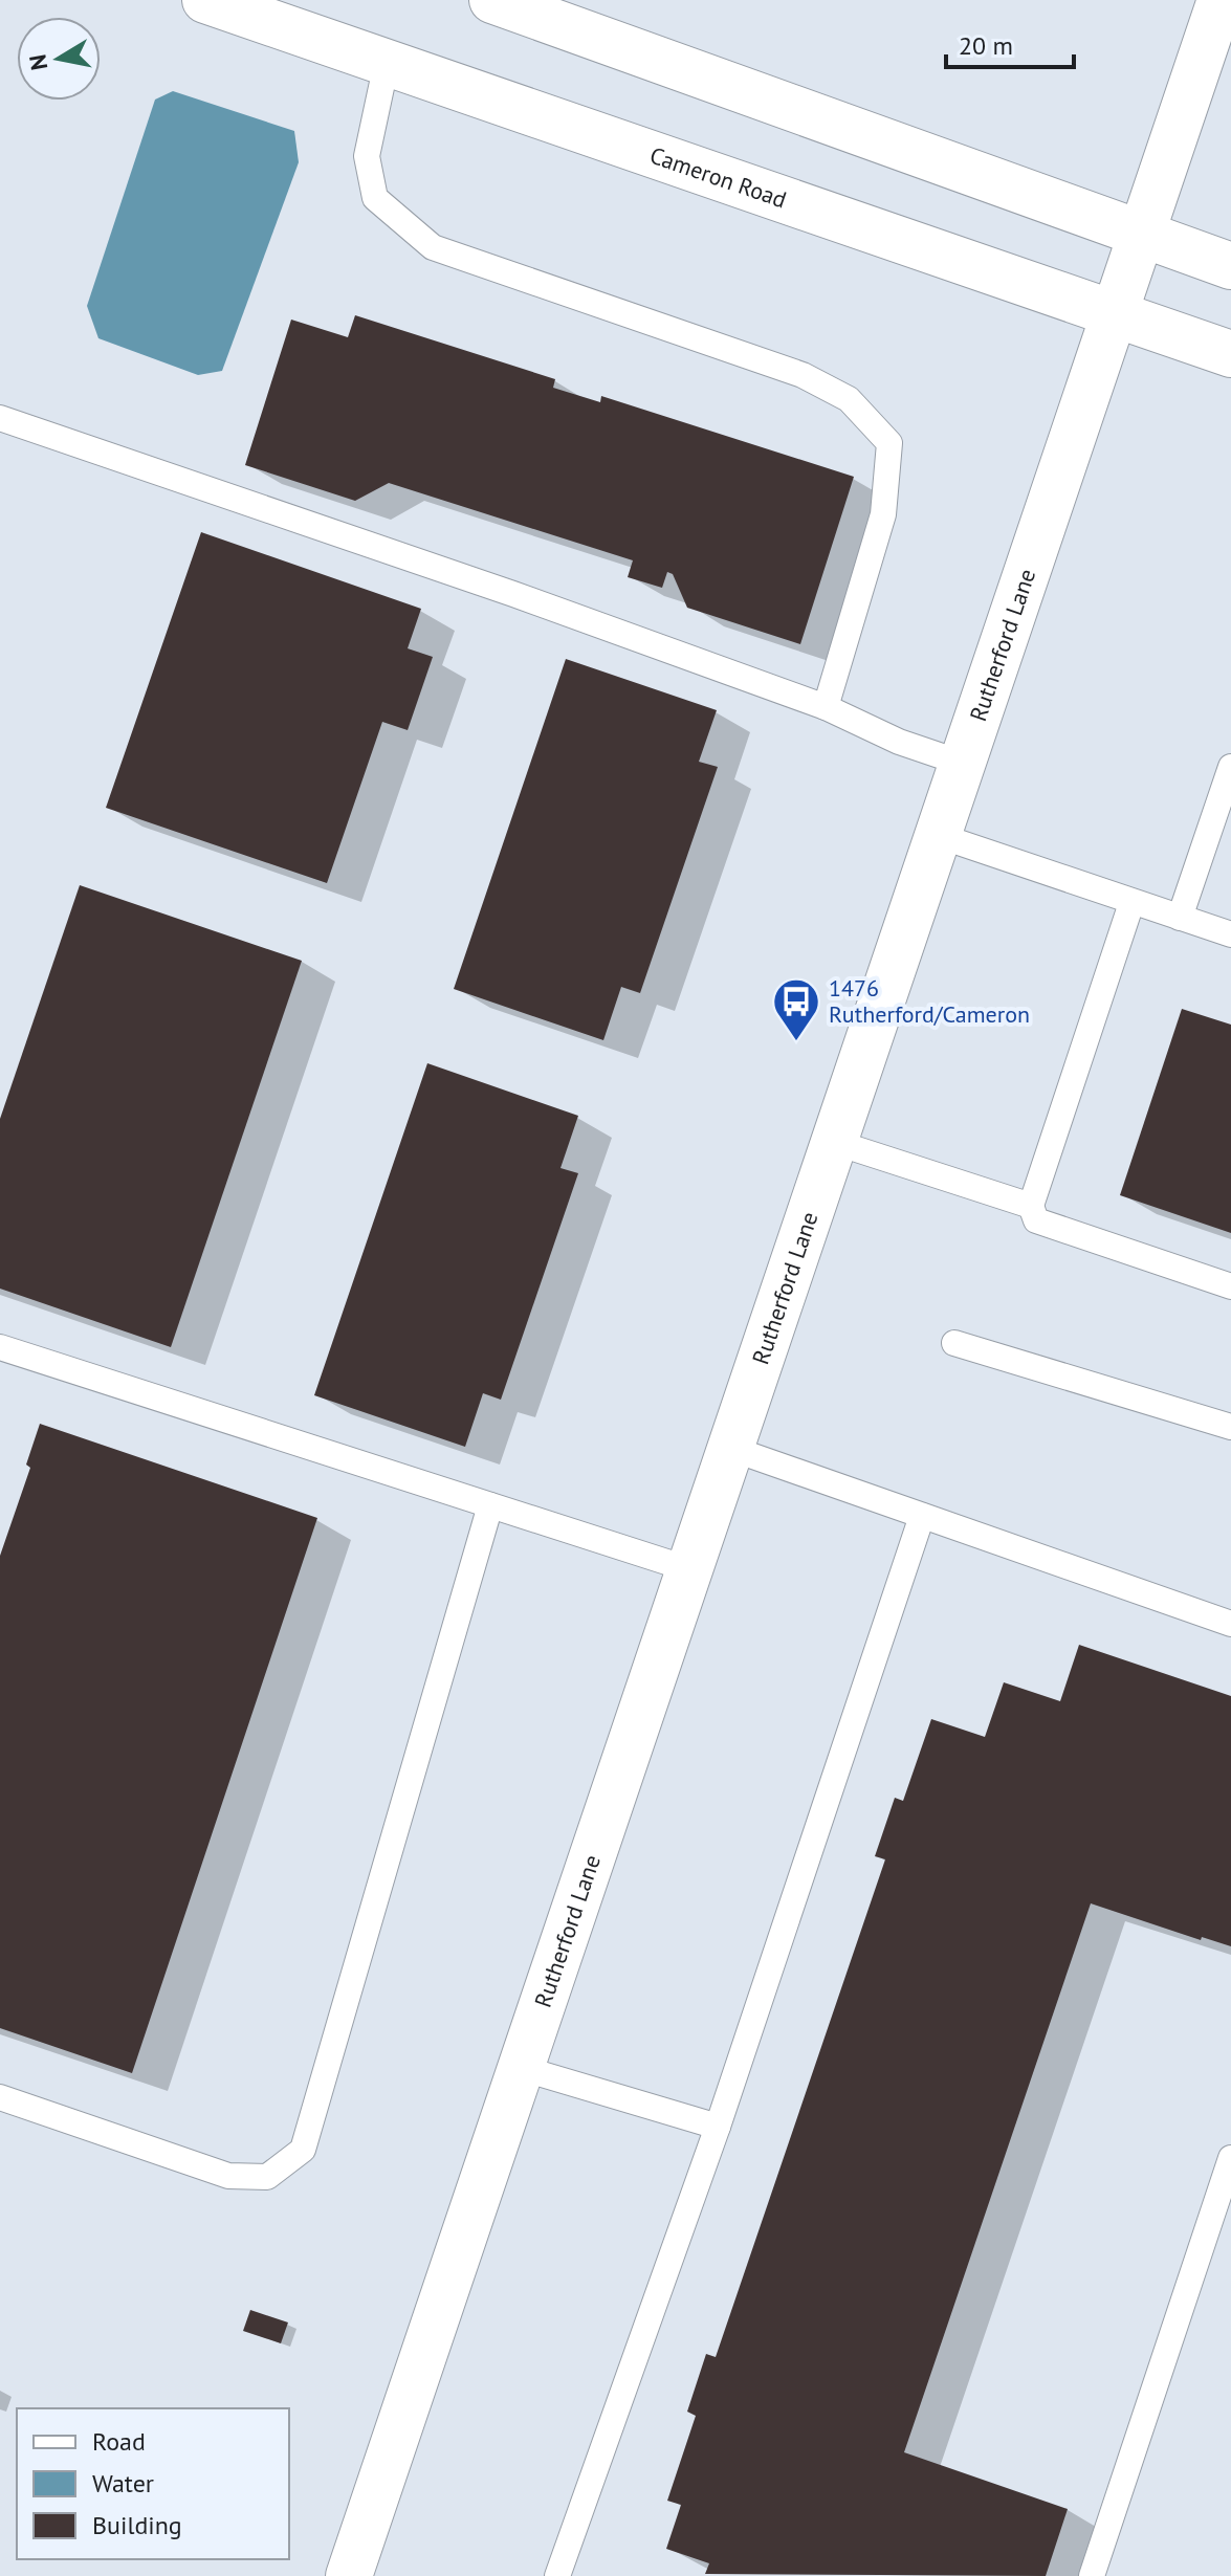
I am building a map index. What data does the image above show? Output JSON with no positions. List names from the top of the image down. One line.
{"streets":{"street":["Cameron Road","Rutherford Lane"]},"crossings":[["Cameron Road","Rutherford Lane"]],"places":{"bus stop":["1476 Rutherford/Cameron"]},"legend":["Road","Water","Building"],"scale_bar":"20 m","north":"left"}
